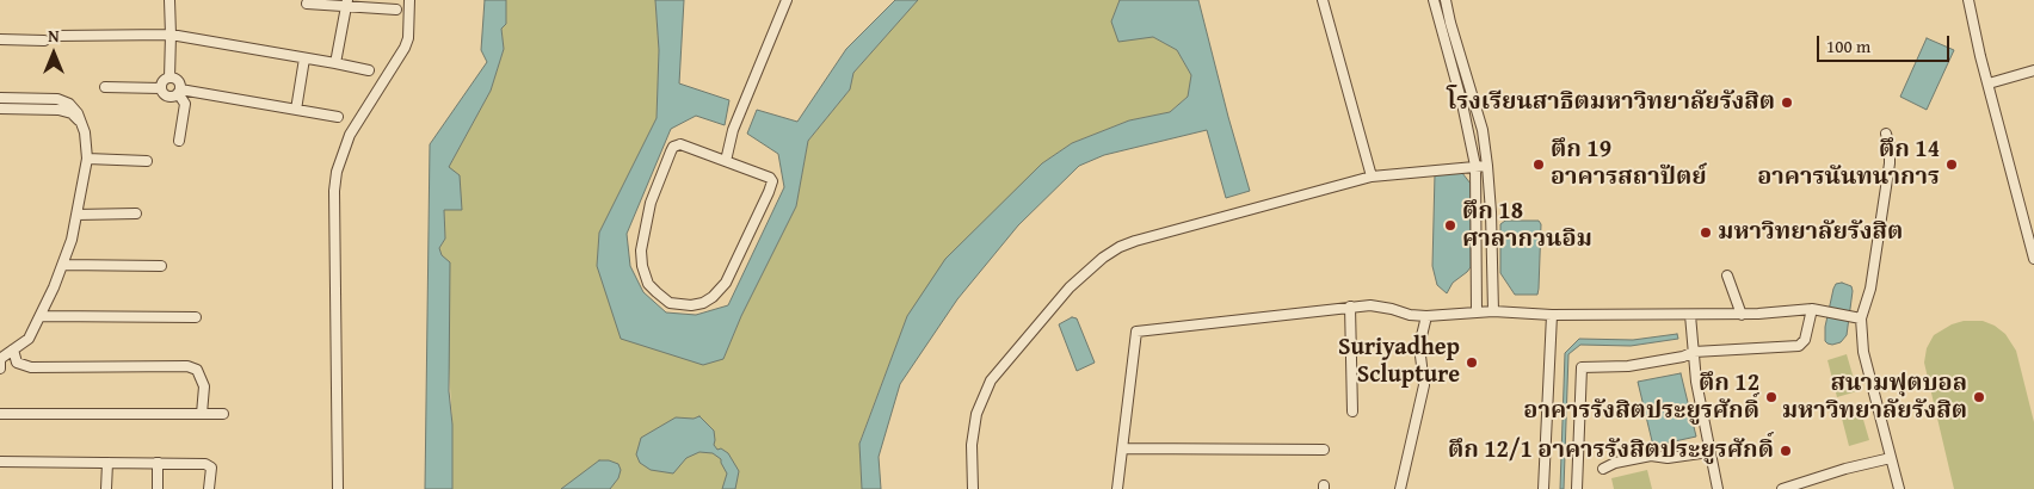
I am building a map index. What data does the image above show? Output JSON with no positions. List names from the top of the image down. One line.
{"places":["โรงเรียนสาธิตมหาวิทยาลัยรังสิต","ตึก 19 อาคารสถาปัตย์","ตึก 14 อาคารนันทนาการ","ตึก 18 ศาลากวนอิม","มหาวิทยาลัยรังสิต","Suriyadhep Sclupture","ตึก 12 อาคารรังสิตประยูรศักดิ์","สนามฟุตบอล มหาวิทยาลัยรังสิต","ตึก 12/1 อาคารรังสิตประยูรศักดิ์"],"scale_bar":"100 m","north":"top"}
